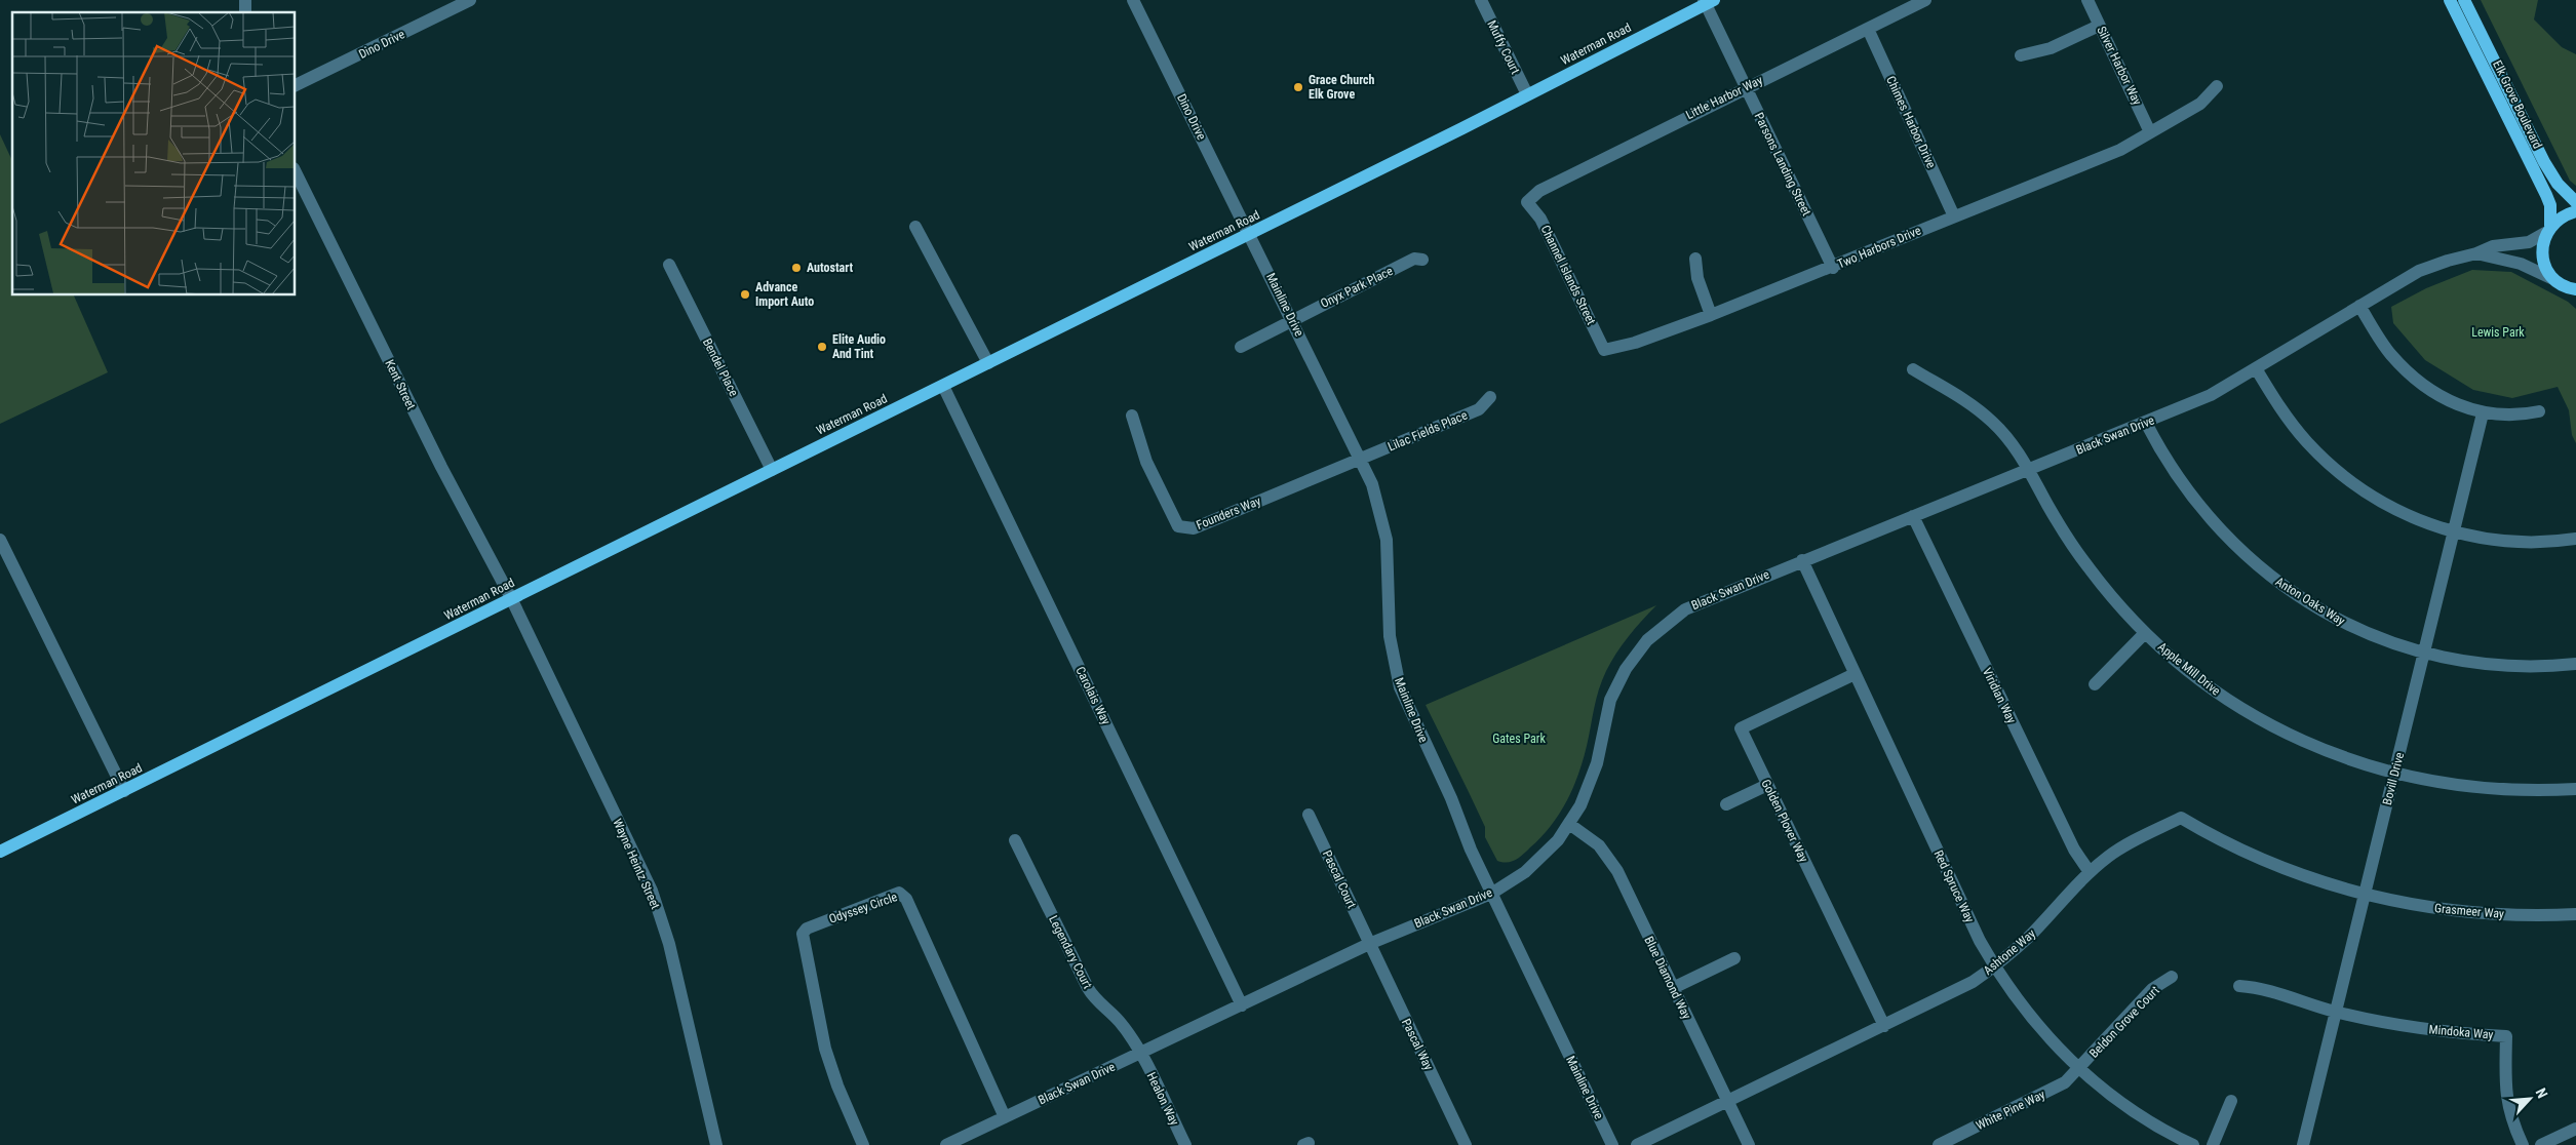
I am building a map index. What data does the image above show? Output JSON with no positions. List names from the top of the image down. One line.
{"streets":{"main road":["Waterman Road","Elk Grove Boulevard"],"street":["Dino Drive","Muffy Court","Silver Harbor Way","Little Harbor Way","Chimes Harbor Drive","Parsons Landing Street","Two Harbors Drive","Channel Islands Street","Onyx Park Place","Mainline Drive","Bendel Place","Kent Street","Lilac Fields Place","Black Swan Drive","Founders Way","Anton Oaks Way","Apple Mill Drive","Carolais Way","Viridian Way","Bovill Drive","Golden Plover Way","Wayne Heintz Street","Pascal Court","Red Spruce Way","Odyssey Circle","Grasmeer Way","Legendary Court","Ashtone Way","Blue Diamond Way","Beldon Grove Court","Mindoka Way","Pascal Way","Healon Way","White Pine Way"]},"crossings":[["Dino Drive","Waterman Road"],["Dino Drive","Mainline Drive"],["Waterman Road","Muffy Court"],["Waterman Road","Parsons Landing Street"],["Waterman Road","Mainline Drive"],["Waterman Road","Bendel Place"],["Waterman Road","Kent Street"],["Waterman Road","Carolais Way"],["Waterman Road","Wayne Heintz Street"],["Silver Harbor Way","Two Harbors Drive"],["Little Harbor Way","Chimes Harbor Drive"],["Little Harbor Way","Parsons Landing Street"],["Little Harbor Way","Channel Islands Street"],["Elk Grove Boulevard","Black Swan Drive"],["Chimes Harbor Drive","Two Harbors Drive"],["Parsons Landing Street","Two Harbors Drive"],["Two Harbors Drive","Channel Islands Street"],["Onyx Park Place","Mainline Drive"],["Mainline Drive","Lilac Fields Place"],["Mainline Drive","Black Swan Drive"],["Mainline Drive","Founders Way"],["Kent Street","Wayne Heintz Street"],["Lilac Fields Place","Founders Way"],["Black Swan Drive","Anton Oaks Way"],["Black Swan Drive","Apple Mill Drive"],["Black Swan Drive","Carolais Way"],["Black Swan Drive","Viridian Way"],["Black Swan Drive","Pascal Court"],["Black Swan Drive","Red Spruce Way"],["Black Swan Drive","Odyssey Circle"],["Black Swan Drive","Legendary Court"],["Black Swan Drive","Blue Diamond Way"],["Black Swan Drive","Pascal Way"],["Black Swan Drive","Healon Way"],["Anton Oaks Way","Bovill Drive"],["Apple Mill Drive","Bovill Drive"],["Viridian Way","Ashtone Way"],["Bovill Drive","Grasmeer Way"],["Bovill Drive","Ashtone Way"],["Bovill Drive","Mindoka Way"],["Golden Plover Way","Red Spruce Way"],["Golden Plover Way","Ashtone Way"],["Pascal Court","Pascal Way"],["Red Spruce Way","Ashtone Way"],["Red Spruce Way","Beldon Grove Court"],["Red Spruce Way","White Pine Way"],["Grasmeer Way","Ashtone Way"],["Legendary Court","Healon Way"],["Ashtone Way","Blue Diamond Way"],["Beldon Grove Court","White Pine Way"]],"parks":["Lewis Park","Gates Park"],"places":["Grace Church Elk Grove","Autostart","Advance Import Auto","Elite Audio And Tint"],"north":"top right"}
